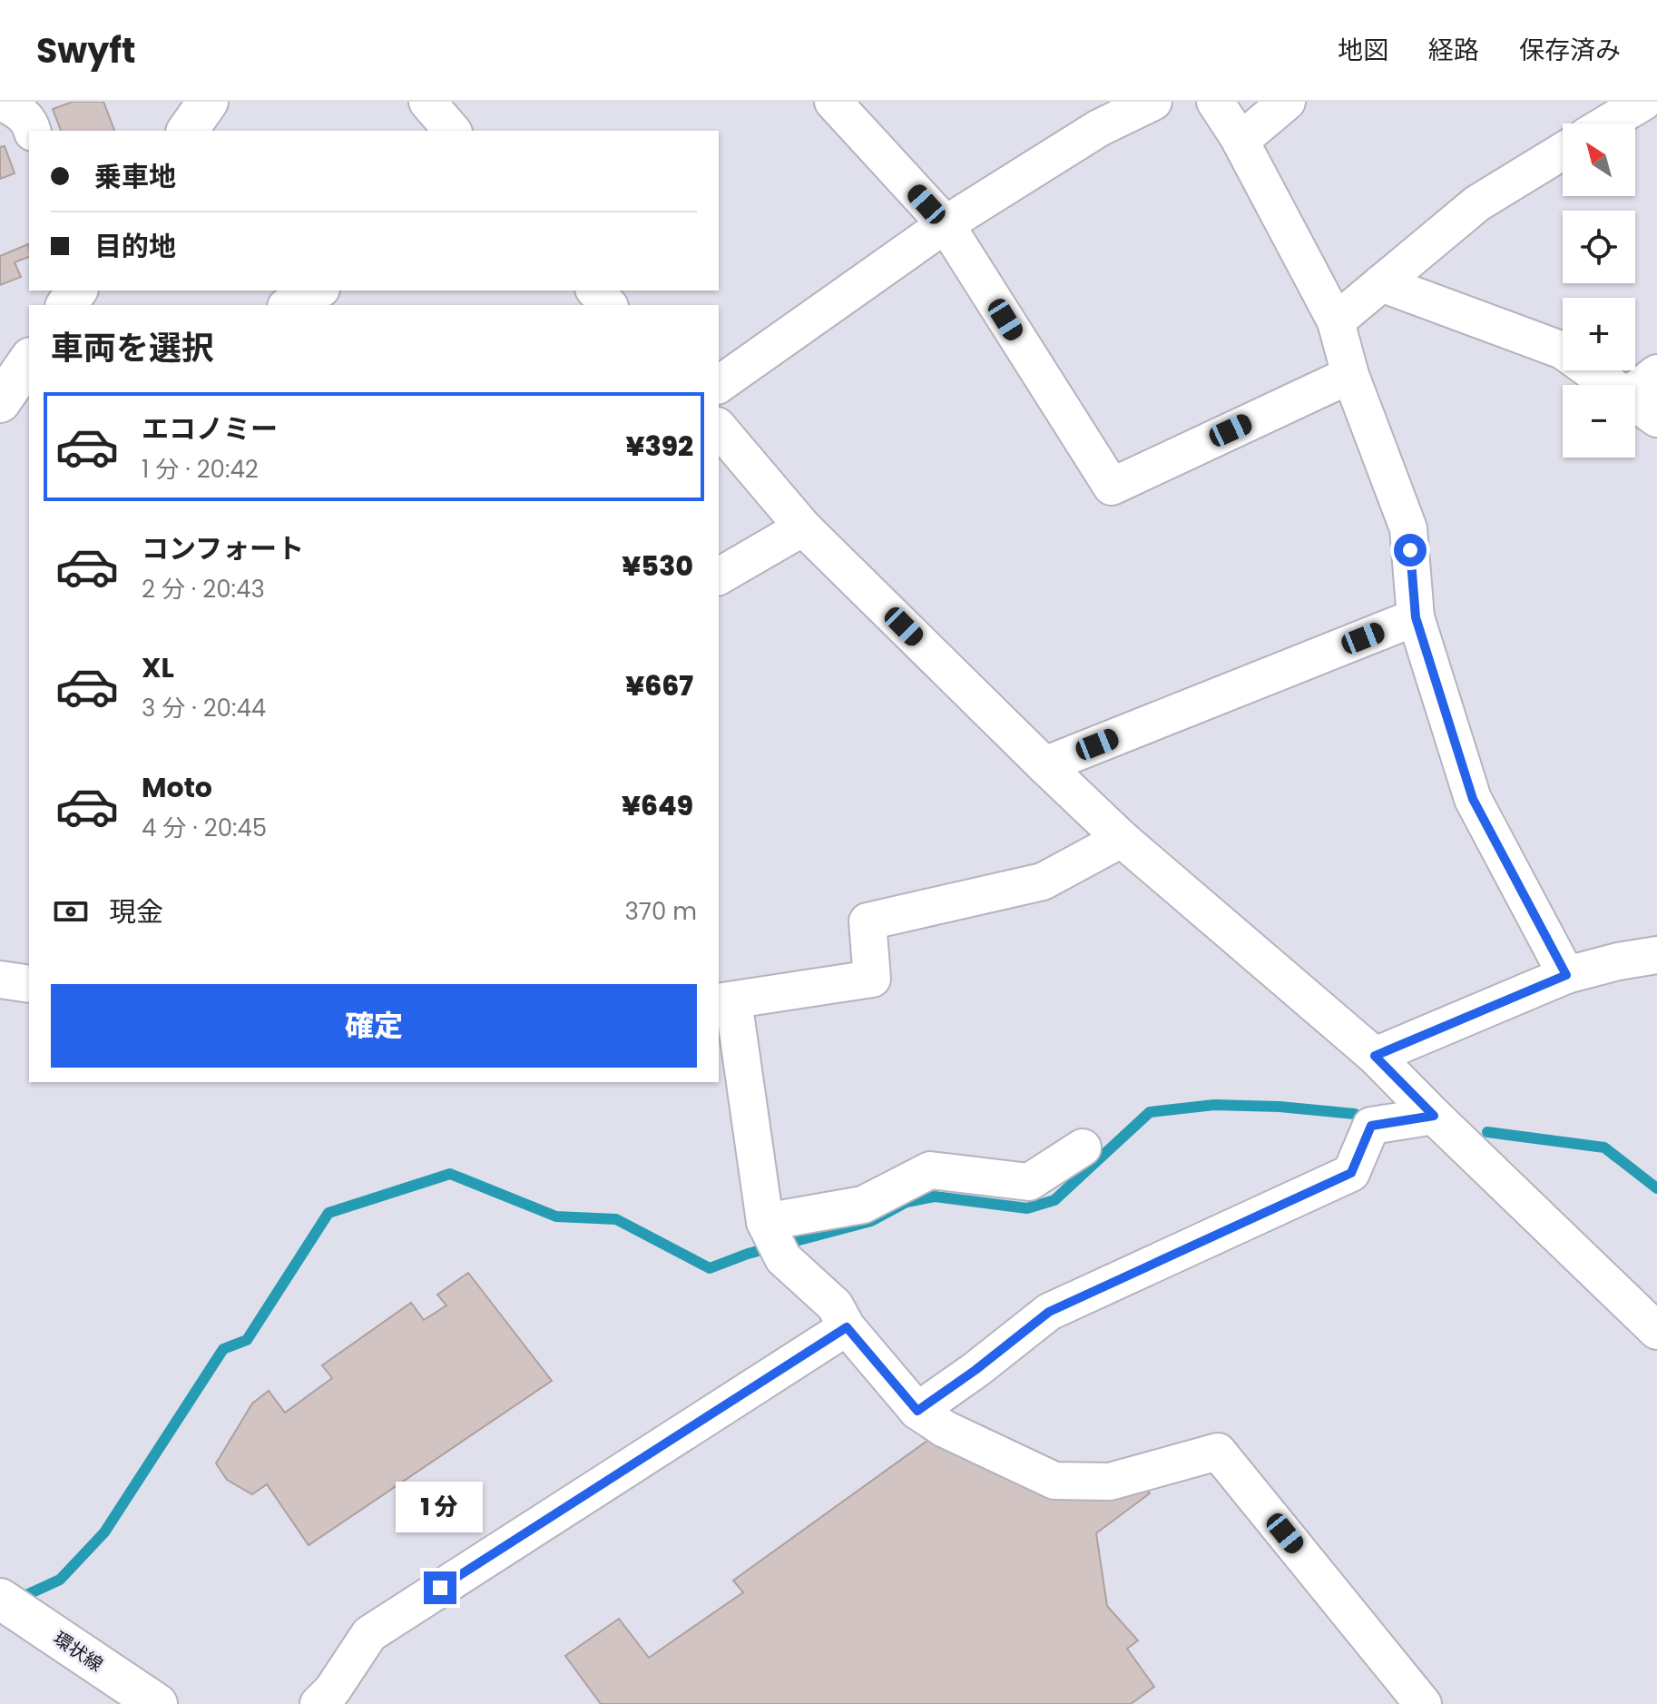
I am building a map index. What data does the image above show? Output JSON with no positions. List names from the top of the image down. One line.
{"streets":{"street":["環状線"]},"north":"top left","page":{"header":"Swyft","nav":["地図","経路","保存済み"],"map_buttons":["+","−"],"banner":["乗車地","目的地"],"heading":"車両を選択","list":[{"name":"エコノミー","note":"1 分 · 20:42","value":"¥392"},{"name":"コンフォート","note":"2 分 · 20:43","value":"¥530"},{"name":"XL","note":"3 分 · 20:44","value":"¥667"},{"name":"Moto","note":"4 分 · 20:45","value":"¥649"}],"pay":["現金","370 m"],"buttons":"確定","bubble":"1 分"}}
